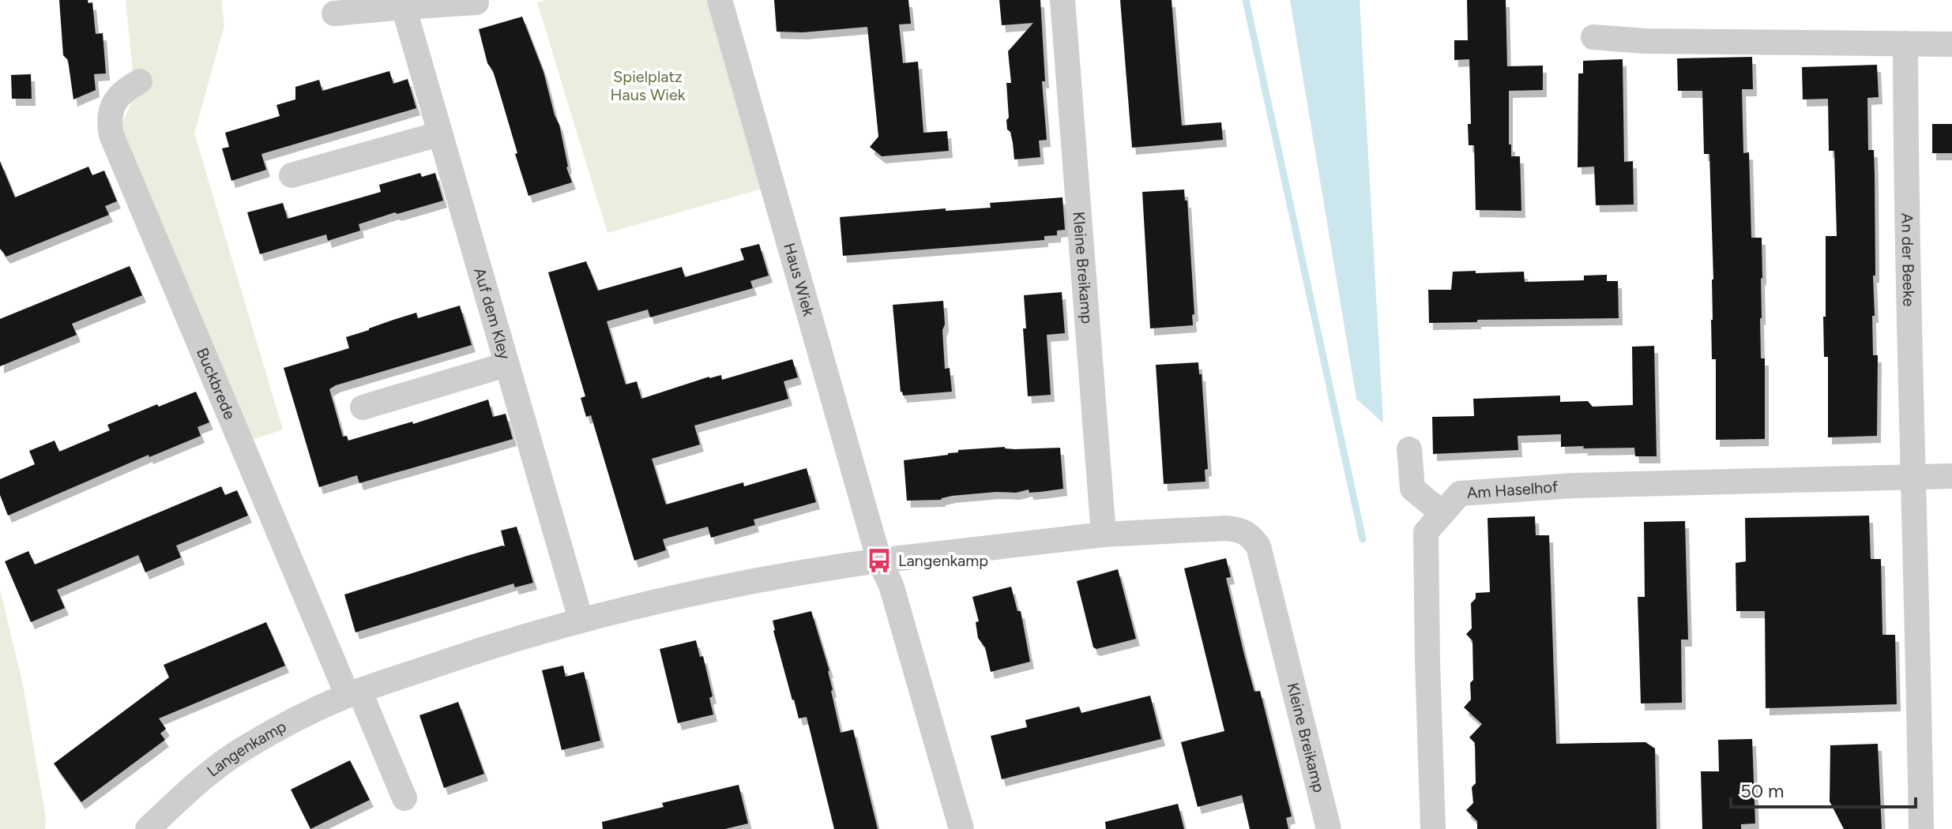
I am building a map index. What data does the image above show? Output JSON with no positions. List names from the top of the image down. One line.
{"streets":{"street":["An der Beeke","Kleine Breikamp","Haus Wiek","Auf dem Kley","Buckbrede","Am Haselhof","Langenkamp"]},"crossings":[["An der Beeke","Am Haselhof"],["Kleine Breikamp","Haus Wiek"],["Kleine Breikamp","Langenkamp"],["Haus Wiek","Langenkamp"],["Auf dem Kley","Langenkamp"],["Buckbrede","Langenkamp"]],"parks":["Spielplatz Haus Wiek"],"places":{"bus stop":["Langenkamp"]},"scale_bar":"50 m"}
